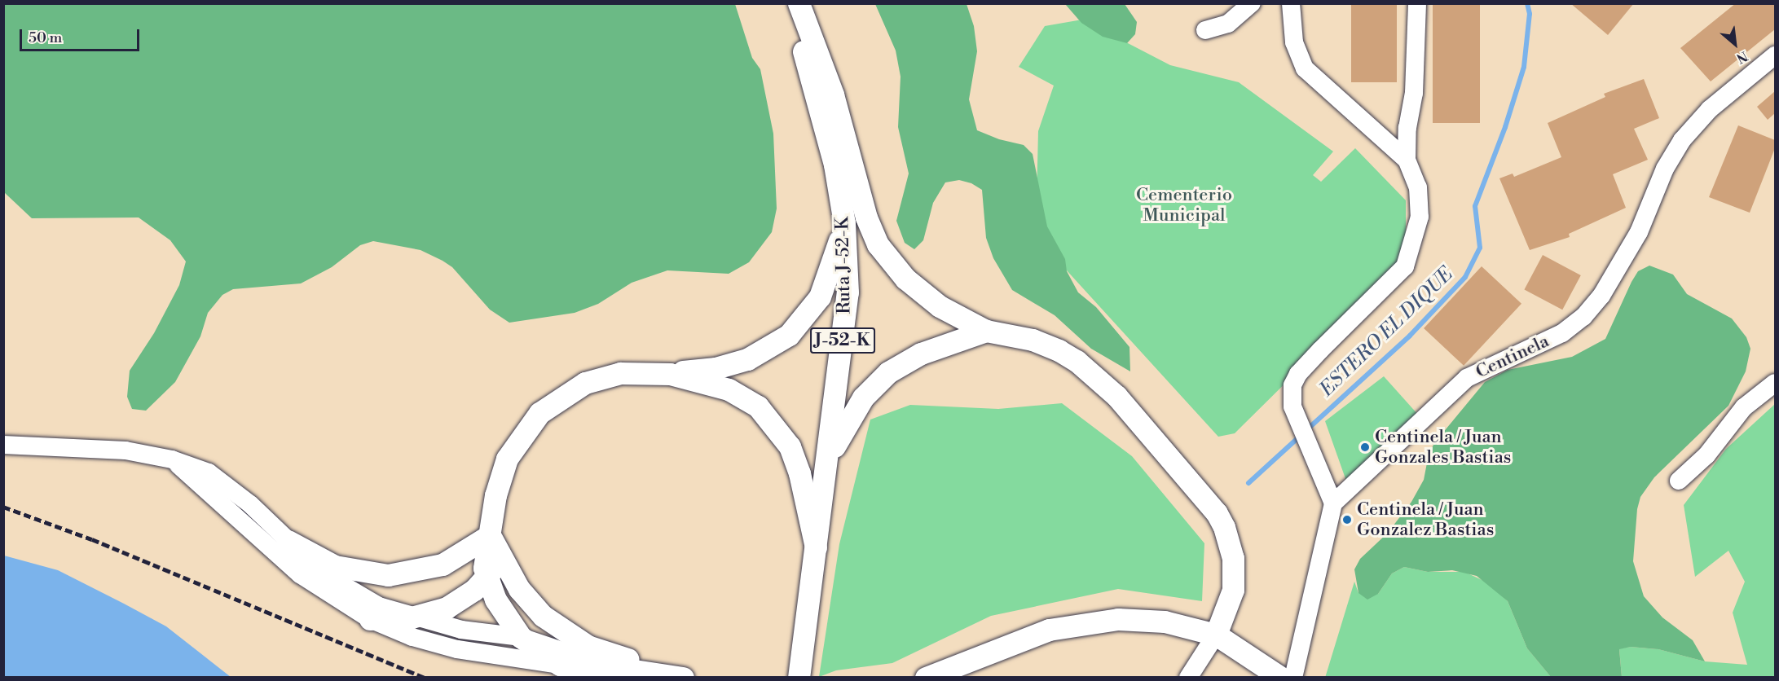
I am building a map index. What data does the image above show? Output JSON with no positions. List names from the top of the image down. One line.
{"streets":{"main road":["Ruta J-52-K","J-52-K"],"street":["Centinela"]},"water":["ESTERO EL DIQUE"],"parks":["Cementerio Municipal"],"places":["Centinela / Juan Gonzales Bastias","Centinela / Juan Gonzalez Bastias"],"scale_bar":"50 m","north":"bottom right"}
